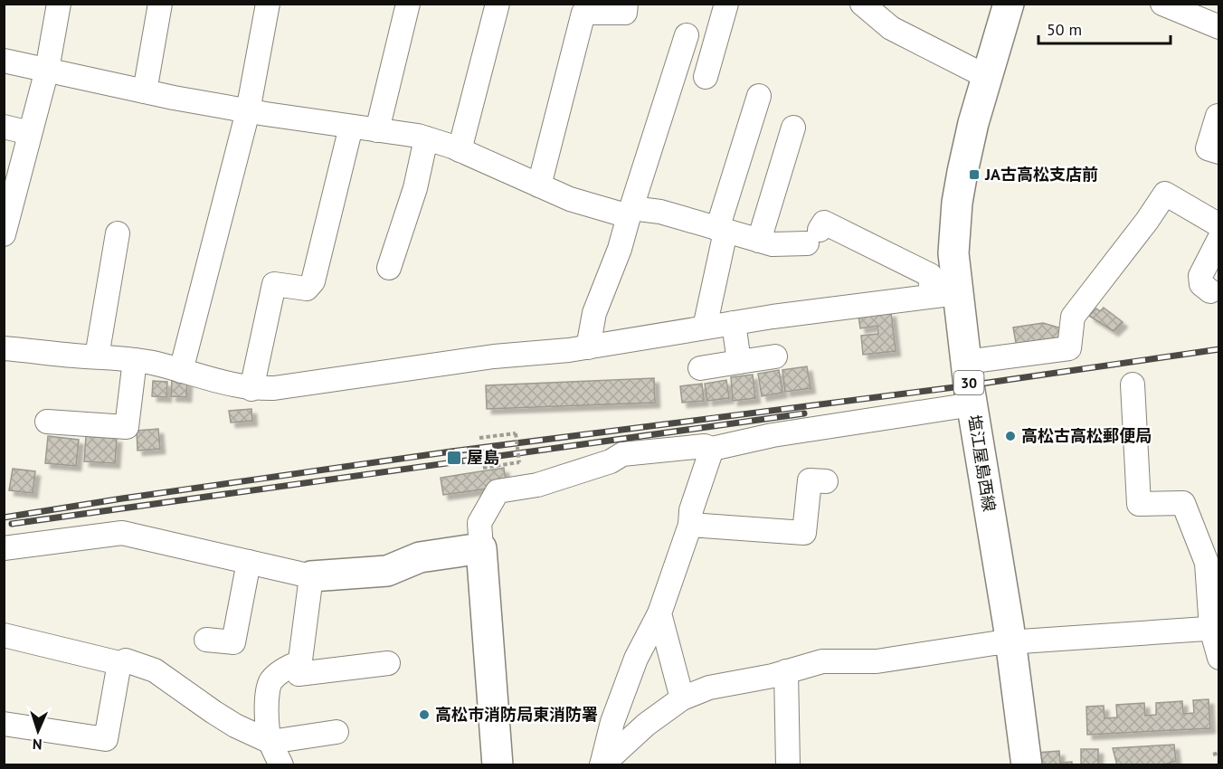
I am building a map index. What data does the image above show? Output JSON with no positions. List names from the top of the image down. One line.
{"streets":{"main road":["30","塩江屋島西線"]},"places":{"transit":["JA古高松支店前","屋島"],"other":["高松古高松郵便局","高松市消防局東消防署"]},"scale_bar":"50 m","north":"bottom"}
